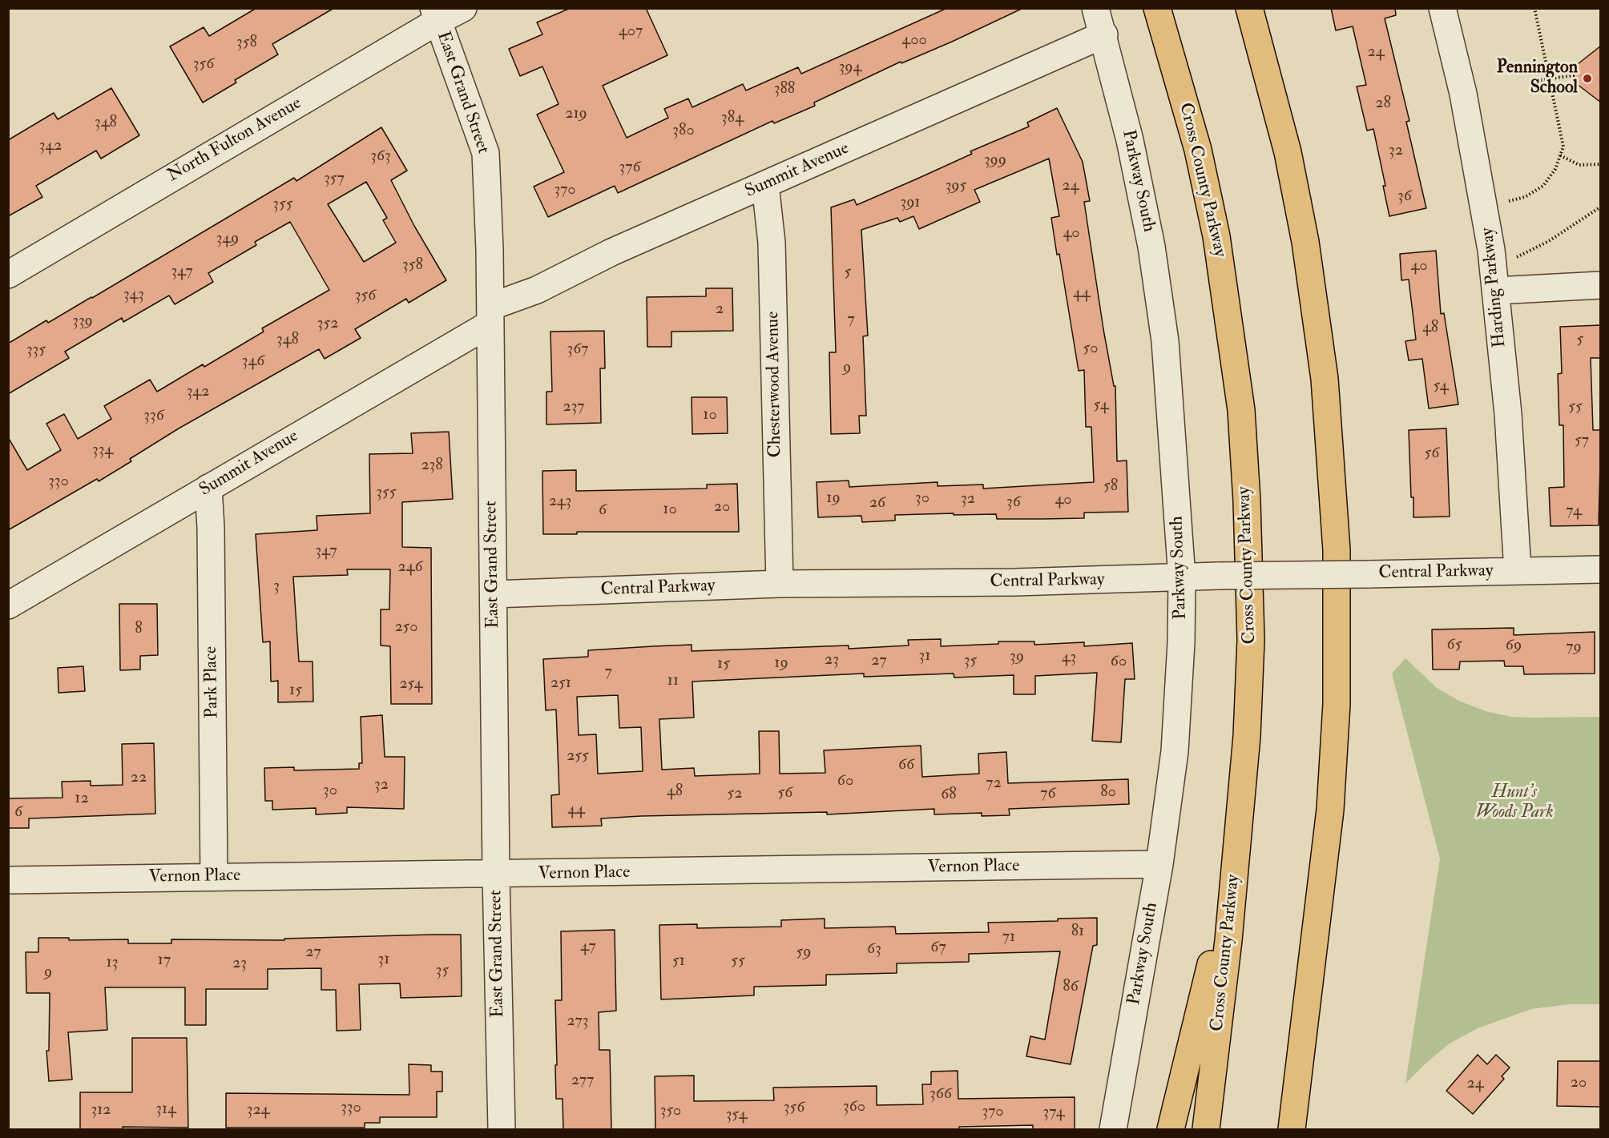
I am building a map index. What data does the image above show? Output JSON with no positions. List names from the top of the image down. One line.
{"streets":{"highway":["Cross County Parkway"],"street":["East Grand Street","North Fulton Avenue","Summit Avenue","Parkway South","Harding Parkway","Chesterwood Avenue","Central Parkway","Park Place","Vernon Place"]},"crossings":[["East Grand Street","North Fulton Avenue"],["East Grand Street","Summit Avenue"],["East Grand Street","Central Parkway"],["East Grand Street","Vernon Place"],["Summit Avenue","Parkway South"],["Summit Avenue","Chesterwood Avenue"],["Summit Avenue","Park Place"],["Parkway South","Central Parkway"],["Parkway South","Vernon Place"],["Harding Parkway","Central Parkway"],["Chesterwood Avenue","Central Parkway"],["Park Place","Vernon Place"]],"parks":["Hunt's Woods Park"],"places":["Pennington School"],"house_numbers":["407","400","358","24","356","394","388","28","219","384","348","380","342","32","363","399","376","357","395","24","370","36","391","355","40","349","358","40","347","5","44","343","356","2","7","339","352","48","348","5","50","367","335","346","9","54","342","54","237","55","10","336","57","334","56","238","330","58","355","19","30","32","40","243","36","26","20","10","6","74","347","246","3","250","8","65","69","79","31","39","43","23","27","35","60","19","15","7","11","251","254","15","255","66","22","60","72","32","30","48","80","56","52","76","68","12","44","6","81","71","47","67","63","27","59","31","17","51","55","13","23","35","9","86","273","277","20","24","366","360","330","356","314","312","324","350","370","374","354"]}
